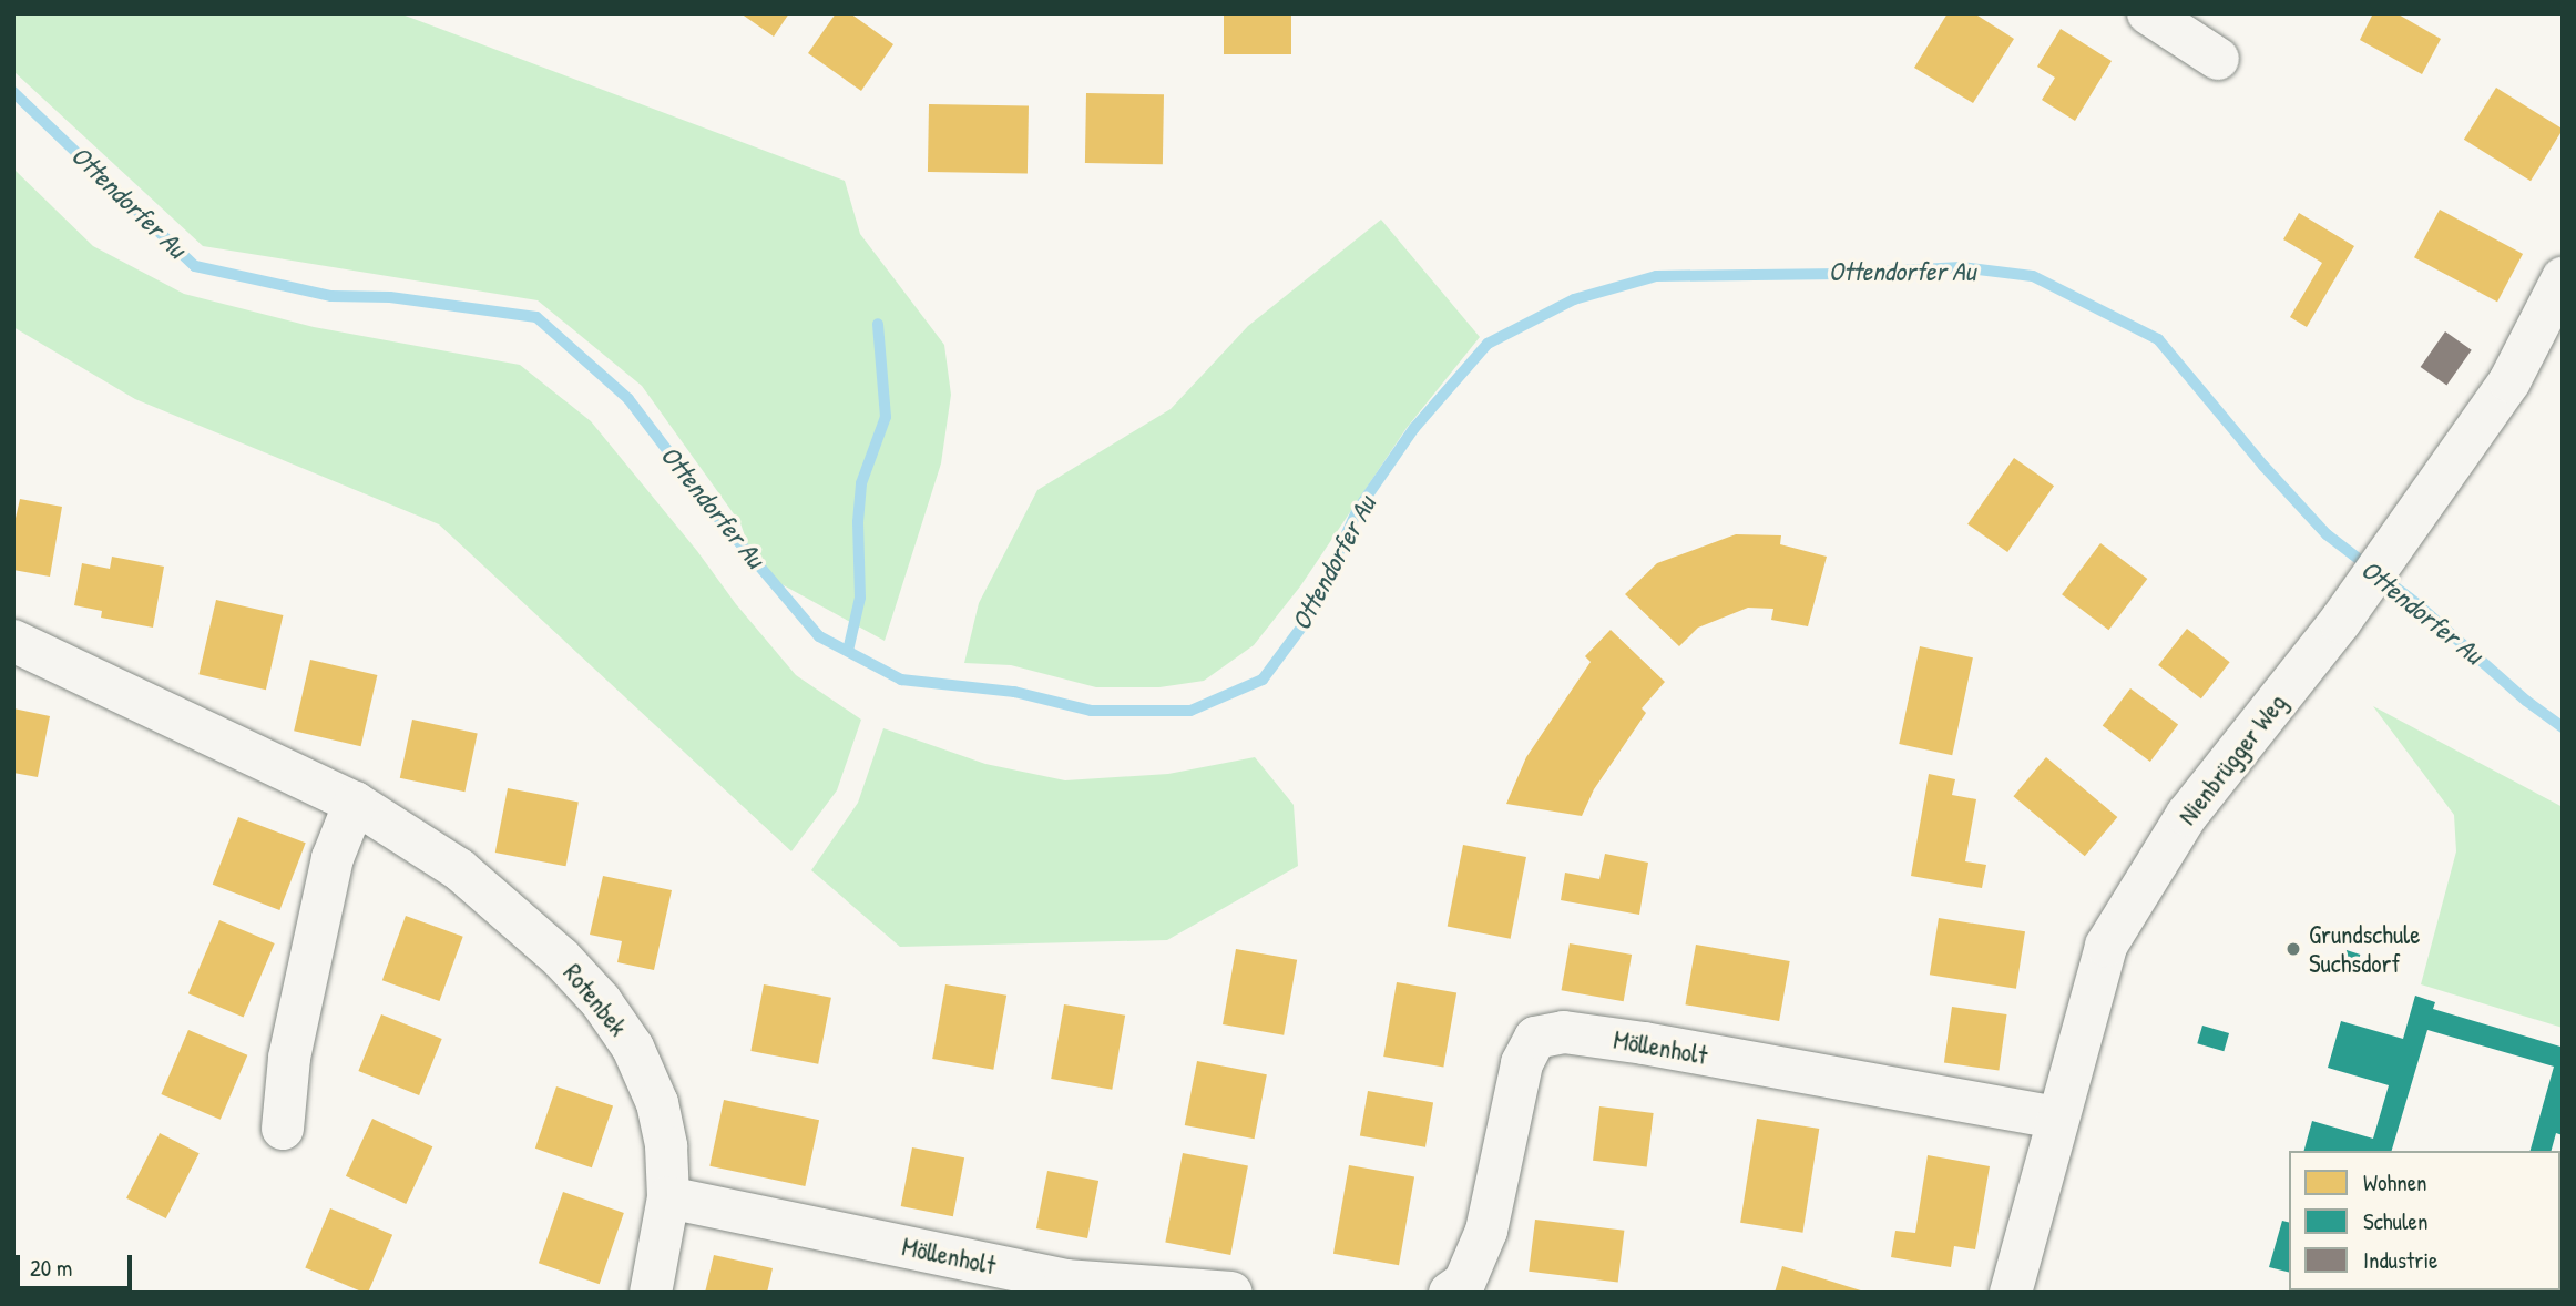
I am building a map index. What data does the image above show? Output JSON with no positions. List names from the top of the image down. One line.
{"streets":{"street":["Nienbrügger Weg","Rotenbek","Möllenholt"]},"crossings":[["Nienbrügger Weg","Möllenholt"],["Rotenbek","Möllenholt"]],"water":["Ottendorfer Au"],"places":["Grundschule Suchsdorf"],"legend":["Wohnen","Schulen","Industrie"],"scale_bar":"20 m"}
